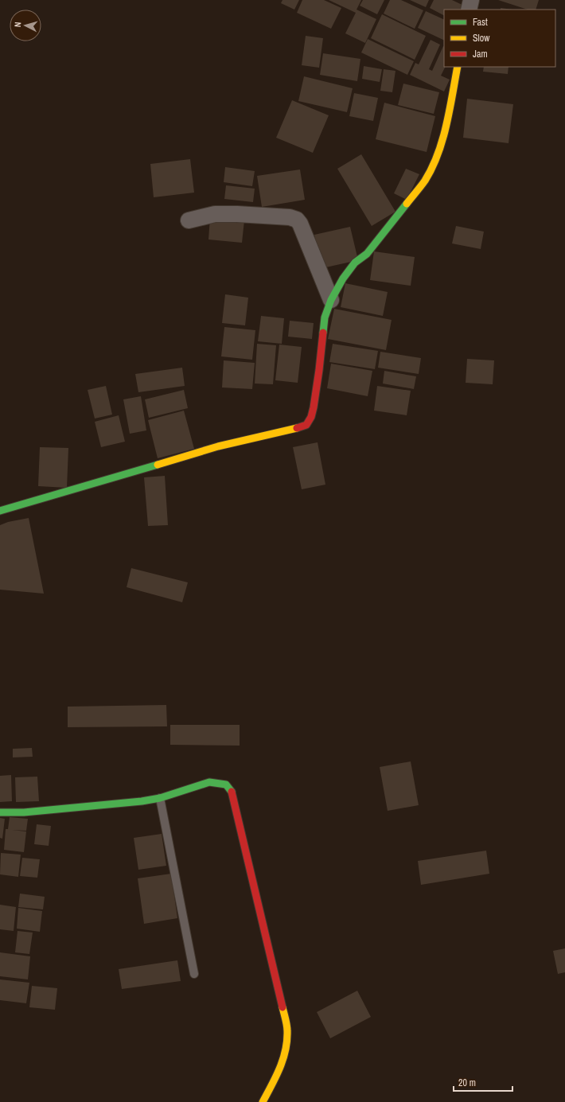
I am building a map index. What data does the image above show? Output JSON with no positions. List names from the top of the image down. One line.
{"legend":["Fast","Slow","Jam"],"scale_bar":"20 m","north":"left"}
